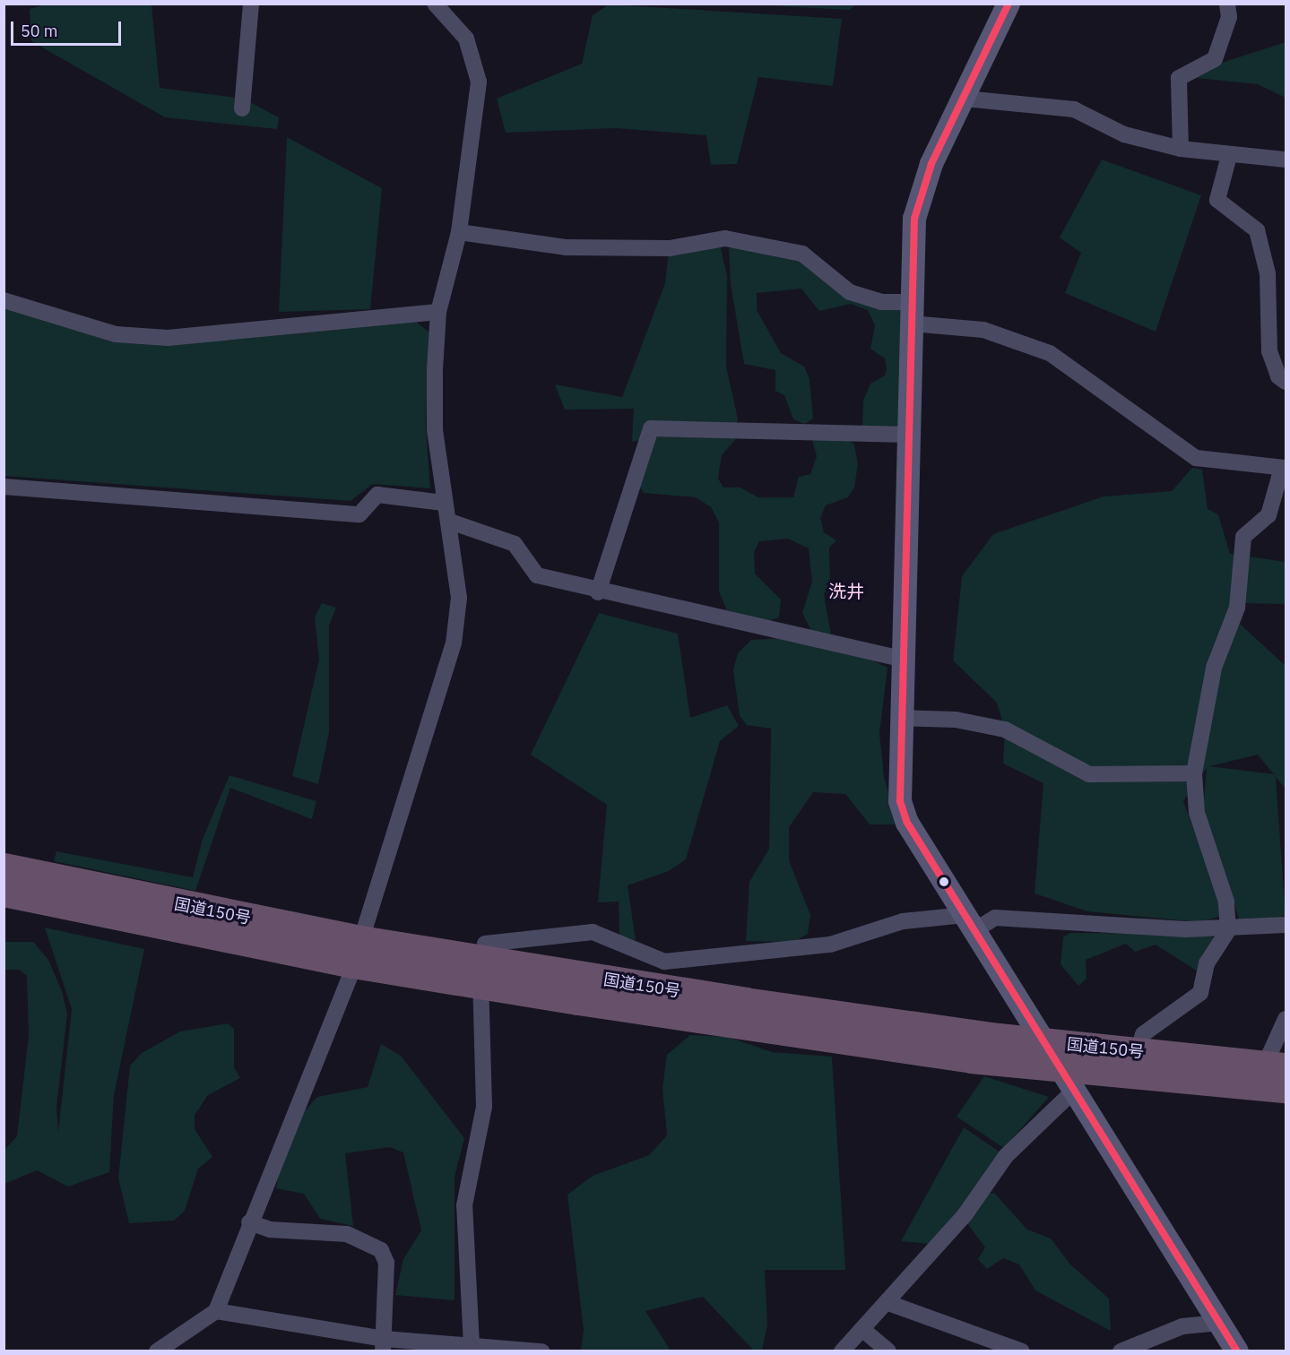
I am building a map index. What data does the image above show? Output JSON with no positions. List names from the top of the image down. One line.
{"streets":{"highway":["国道150号"]},"districts":["洗井"],"scale_bar":"50 m"}
